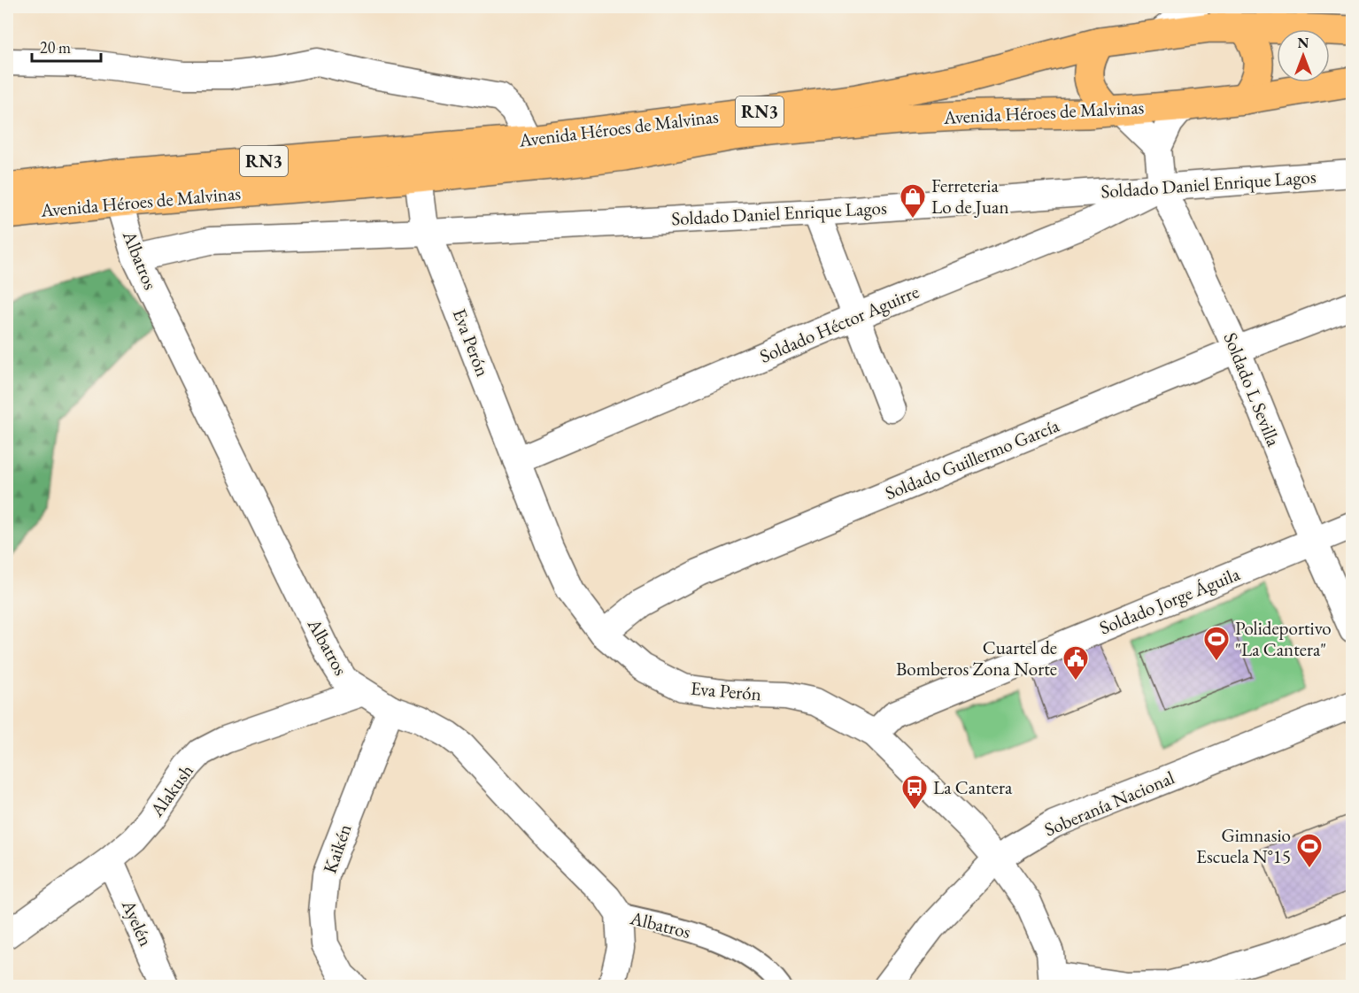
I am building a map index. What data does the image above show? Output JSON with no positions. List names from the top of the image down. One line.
{"streets":{"highway":["RN3","Avenida Héroes de Malvinas"],"street":["Soldado Daniel Enrique Lagos","Albatros","Soldado Héctor Aguirre","Eva Perón","Soldado L Sevilla","Soldado Guillermo García","Soldado Jorge Águila","Alakush","Soberanía Nacional","Kaikén","Ayelén"]},"crossings":[["Avenida Héroes de Malvinas","Albatros"],["Avenida Héroes de Malvinas","Eva Perón"],["Soldado Daniel Enrique Lagos","Albatros"],["Soldado Daniel Enrique Lagos","Soldado Héctor Aguirre"],["Soldado Daniel Enrique Lagos","Eva Perón"],["Soldado Daniel Enrique Lagos","Soldado L Sevilla"],["Albatros","Alakush"],["Albatros","Kaikén"],["Soldado Héctor Aguirre","Eva Perón"],["Soldado Héctor Aguirre","Soldado L Sevilla"],["Eva Perón","Soldado Guillermo García"],["Eva Perón","Soldado Jorge Águila"],["Eva Perón","Soberanía Nacional"],["Soldado L Sevilla","Soldado Guillermo García"],["Soldado L Sevilla","Soldado Jorge Águila"],["Alakush","Ayelén"]],"places":{"shop":["Ferreteria Lo de Juan"],"sports":["Polideportivo \"La Cantera\"","Gimnasio Escuela N°15"],"public building":["Cuartel de Bomberos Zona Norte"],"bus stop":["La Cantera"]},"scale_bar":"20 m","north":"top"}
